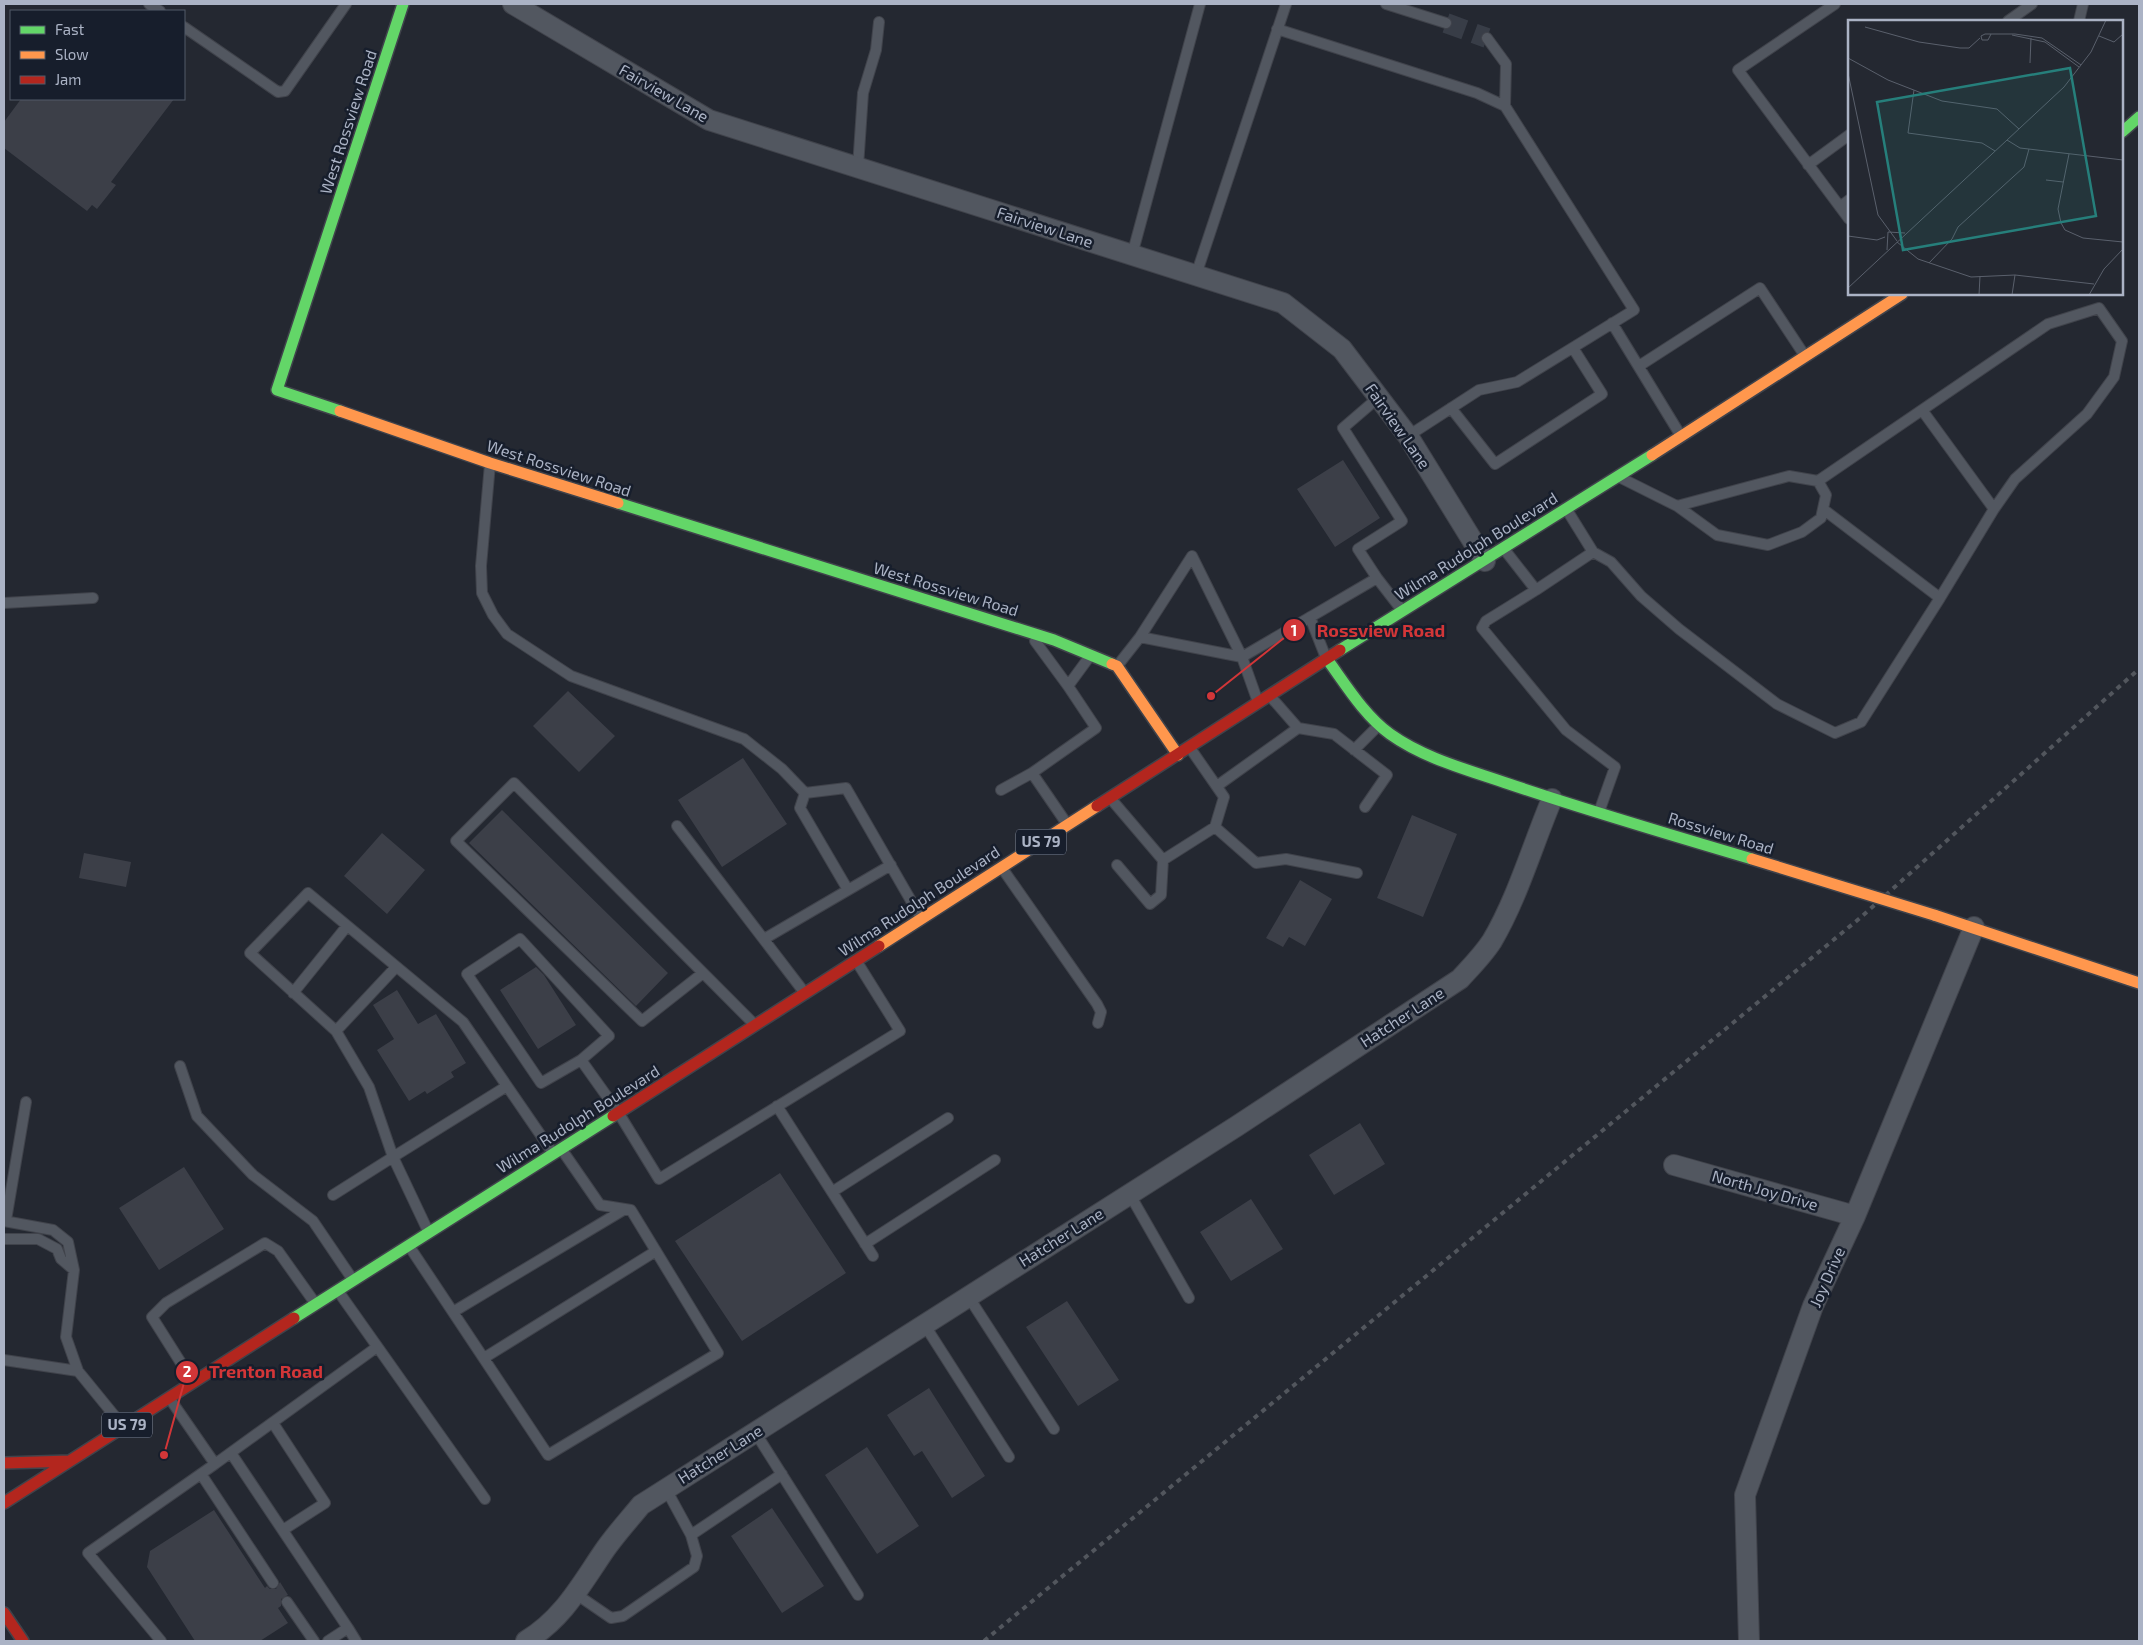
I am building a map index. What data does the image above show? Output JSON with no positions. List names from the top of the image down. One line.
{"streets":{"main road":["West Rossview Road","Wilma Rudolph Boulevard","Rossview Road","US 79"],"street":["Fairview Lane","Hatcher Lane","North Joy Drive","Joy Drive"]},"crossings":[["Fairview Lane","Wilma Rudolph Boulevard"],["Wilma Rudolph Boulevard","Rossview Road"],["Rossview Road","Hatcher Lane"],["Rossview Road","Joy Drive"],["North Joy Drive","Joy Drive"]],"places":["Rossview Road","Trenton Road"],"legend":["Fast","Slow","Jam"]}
